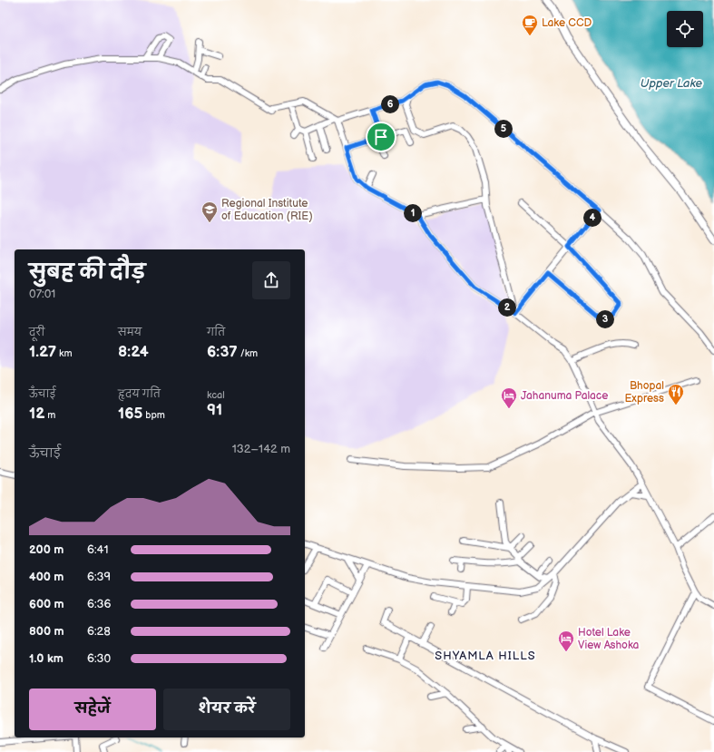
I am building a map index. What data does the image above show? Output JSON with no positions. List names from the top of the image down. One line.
{"districts":["SHYAMLA HILLS"],"water":["Upper Lake"],"places":{"cafe":["Lake CCD"],"school or university":["Regional Institute of Education (RIE)"],"restaurant":["Bhopal Express"],"hotel":["Jahanuma Palace","Hotel Lake View Ashoka"]},"page":{"pins":["6","5","1","4","2","3"],"heading":["सुबह की दौड़","07:01"],"stats":[["दूरी","1.27 km"],["समय","8:24"],["गति","6:37 /km"],["ऊँचाई","12 m"],["हृदय गति","165 bpm"],["kcal","91"]],"chart":["ऊँचाई","132–142 m"],"list":[{"name":"200 m","note":"6:41"},{"name":"400 m","note":"6:39"},{"name":"600 m","note":"6:36"},{"name":"800 m","note":"6:28"},{"name":"1.0 km","note":"6:30"}],"buttons":["सहेजें","शेयर करें"]}}
